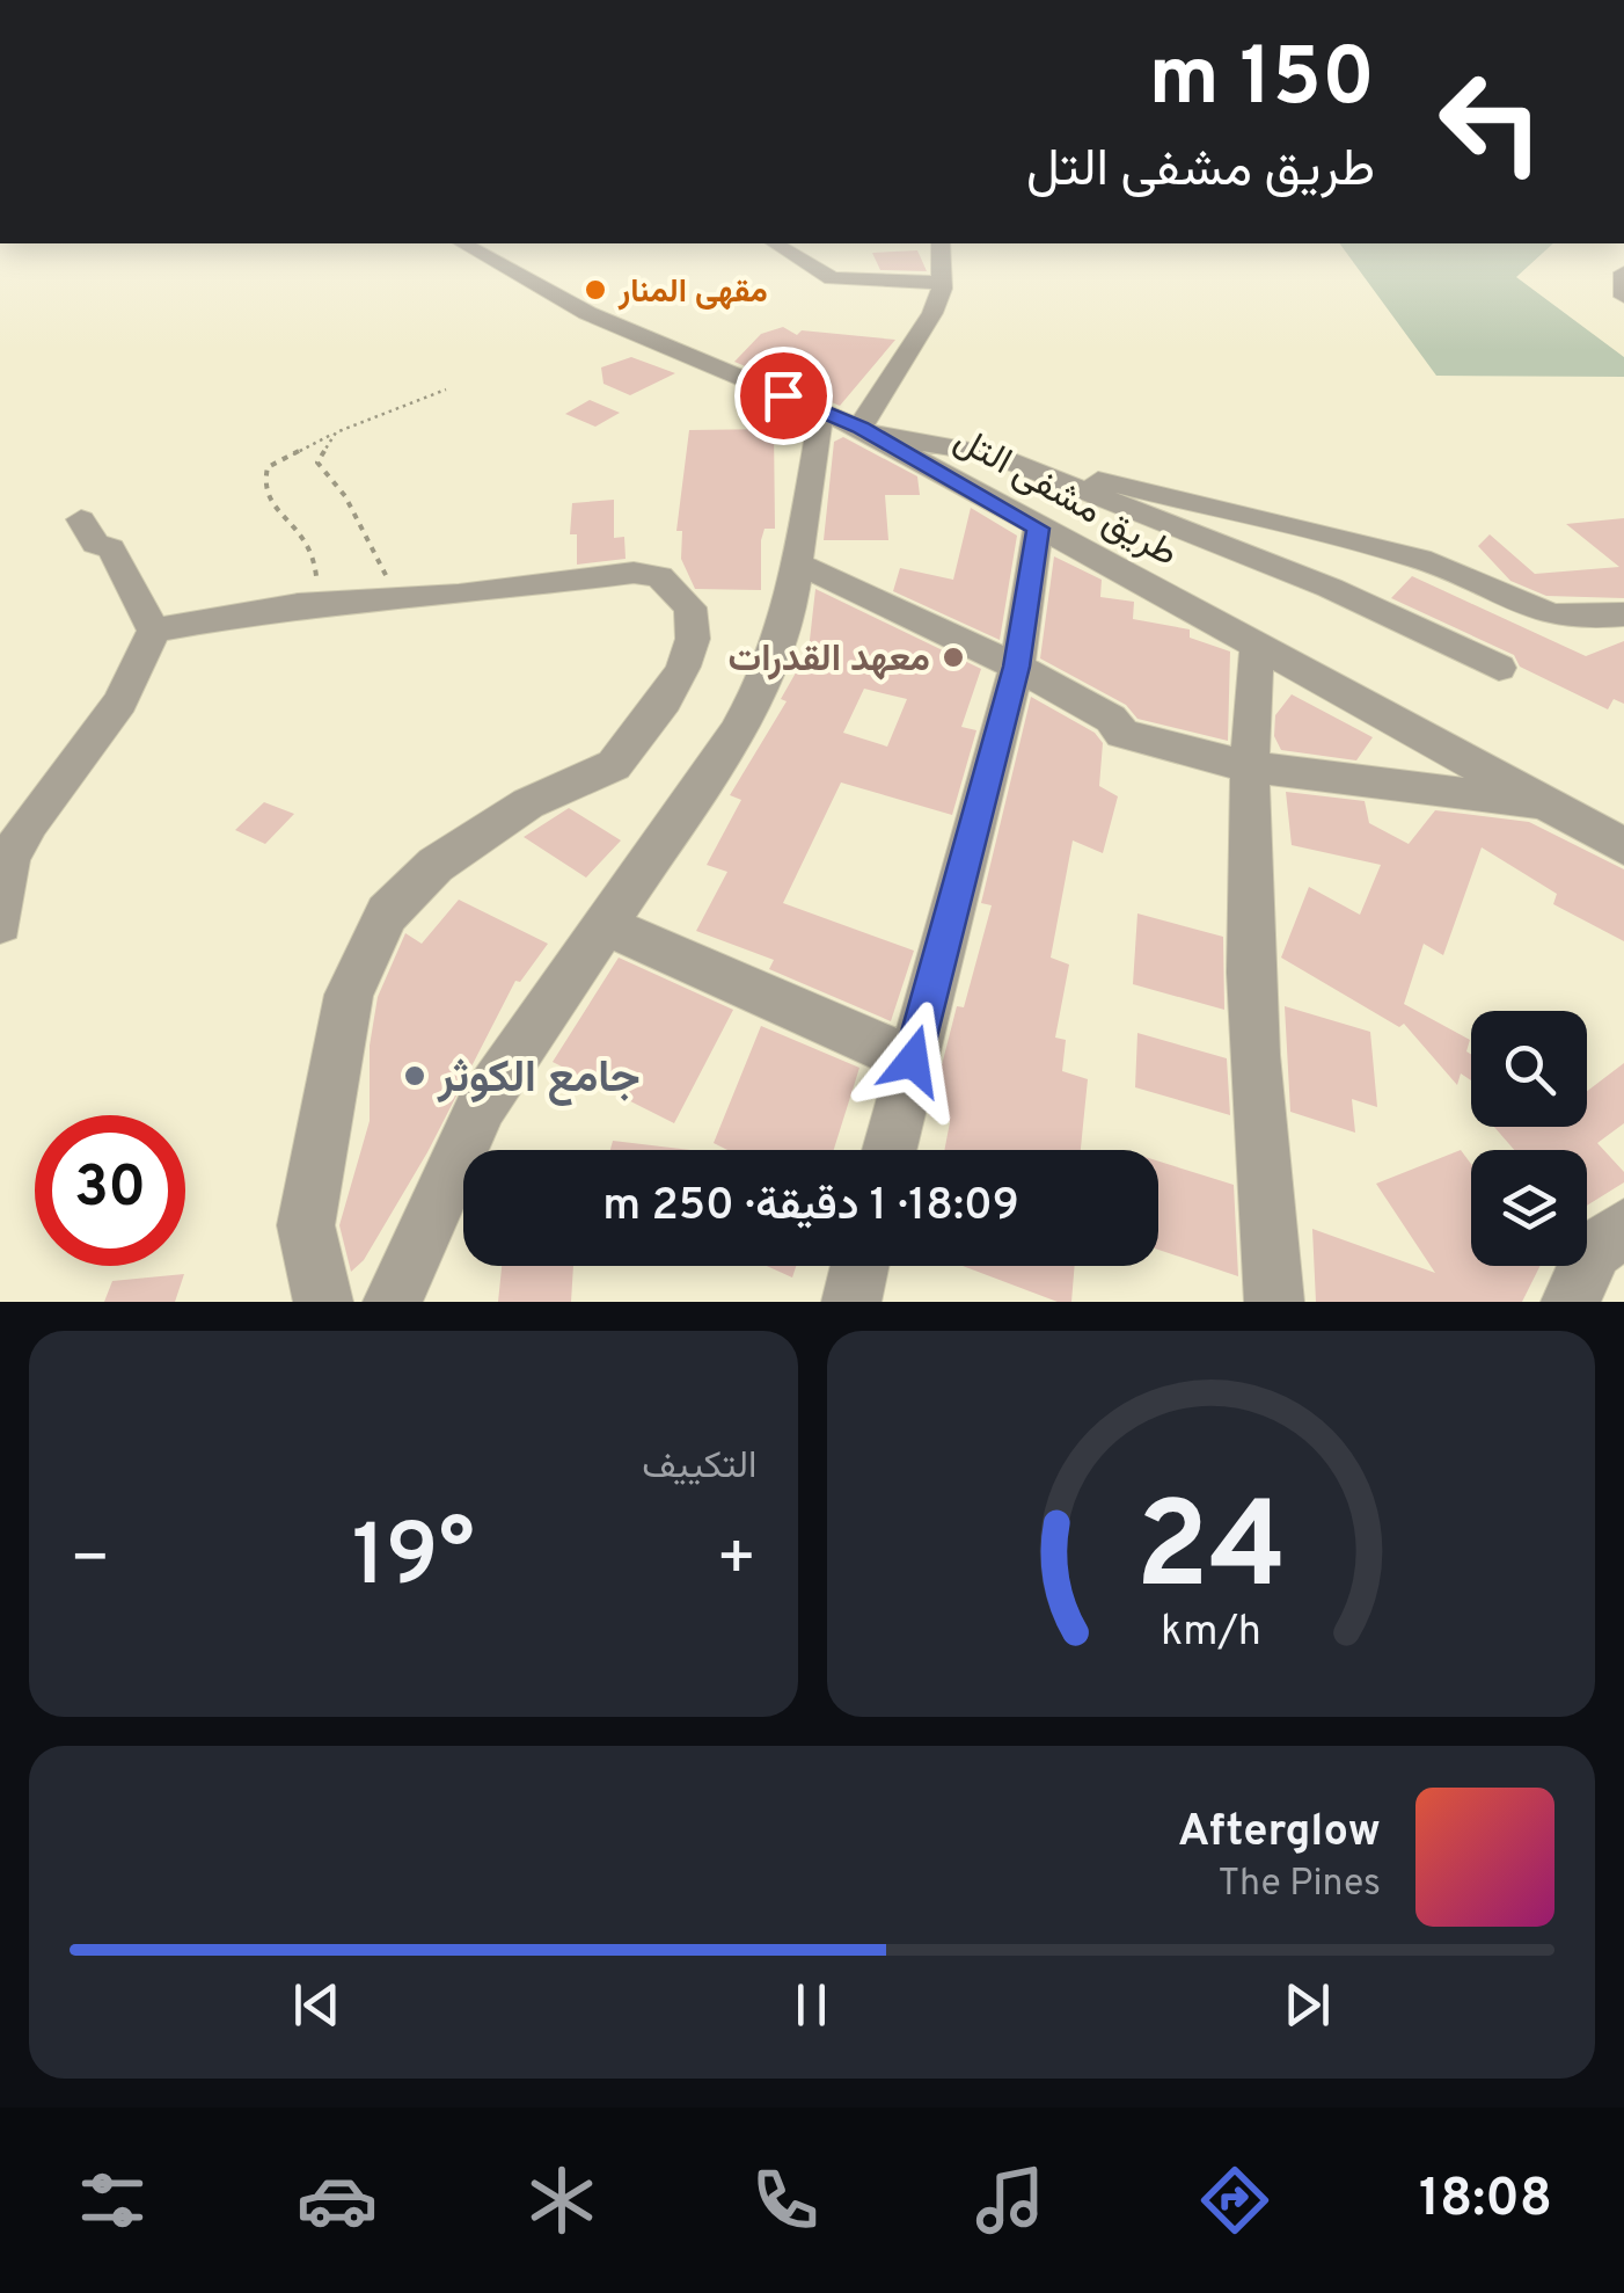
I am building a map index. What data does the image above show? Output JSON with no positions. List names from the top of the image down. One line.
{"streets":{"street":["طريق مشفى التل"]},"places":["مقهى المنار","معهد القدرات","جامع الكوثر"],"page":{"turn":["150 m","طريق مشفى التل"],"limit":"30","trip":"18:09 · 1 دقيقة · 250 m","tile":"التكييف","heat":["−","19°","+"],"song":["Afterglow","The Pines"],"tabs":"18:08","gauge":["24","km/h"]}}
